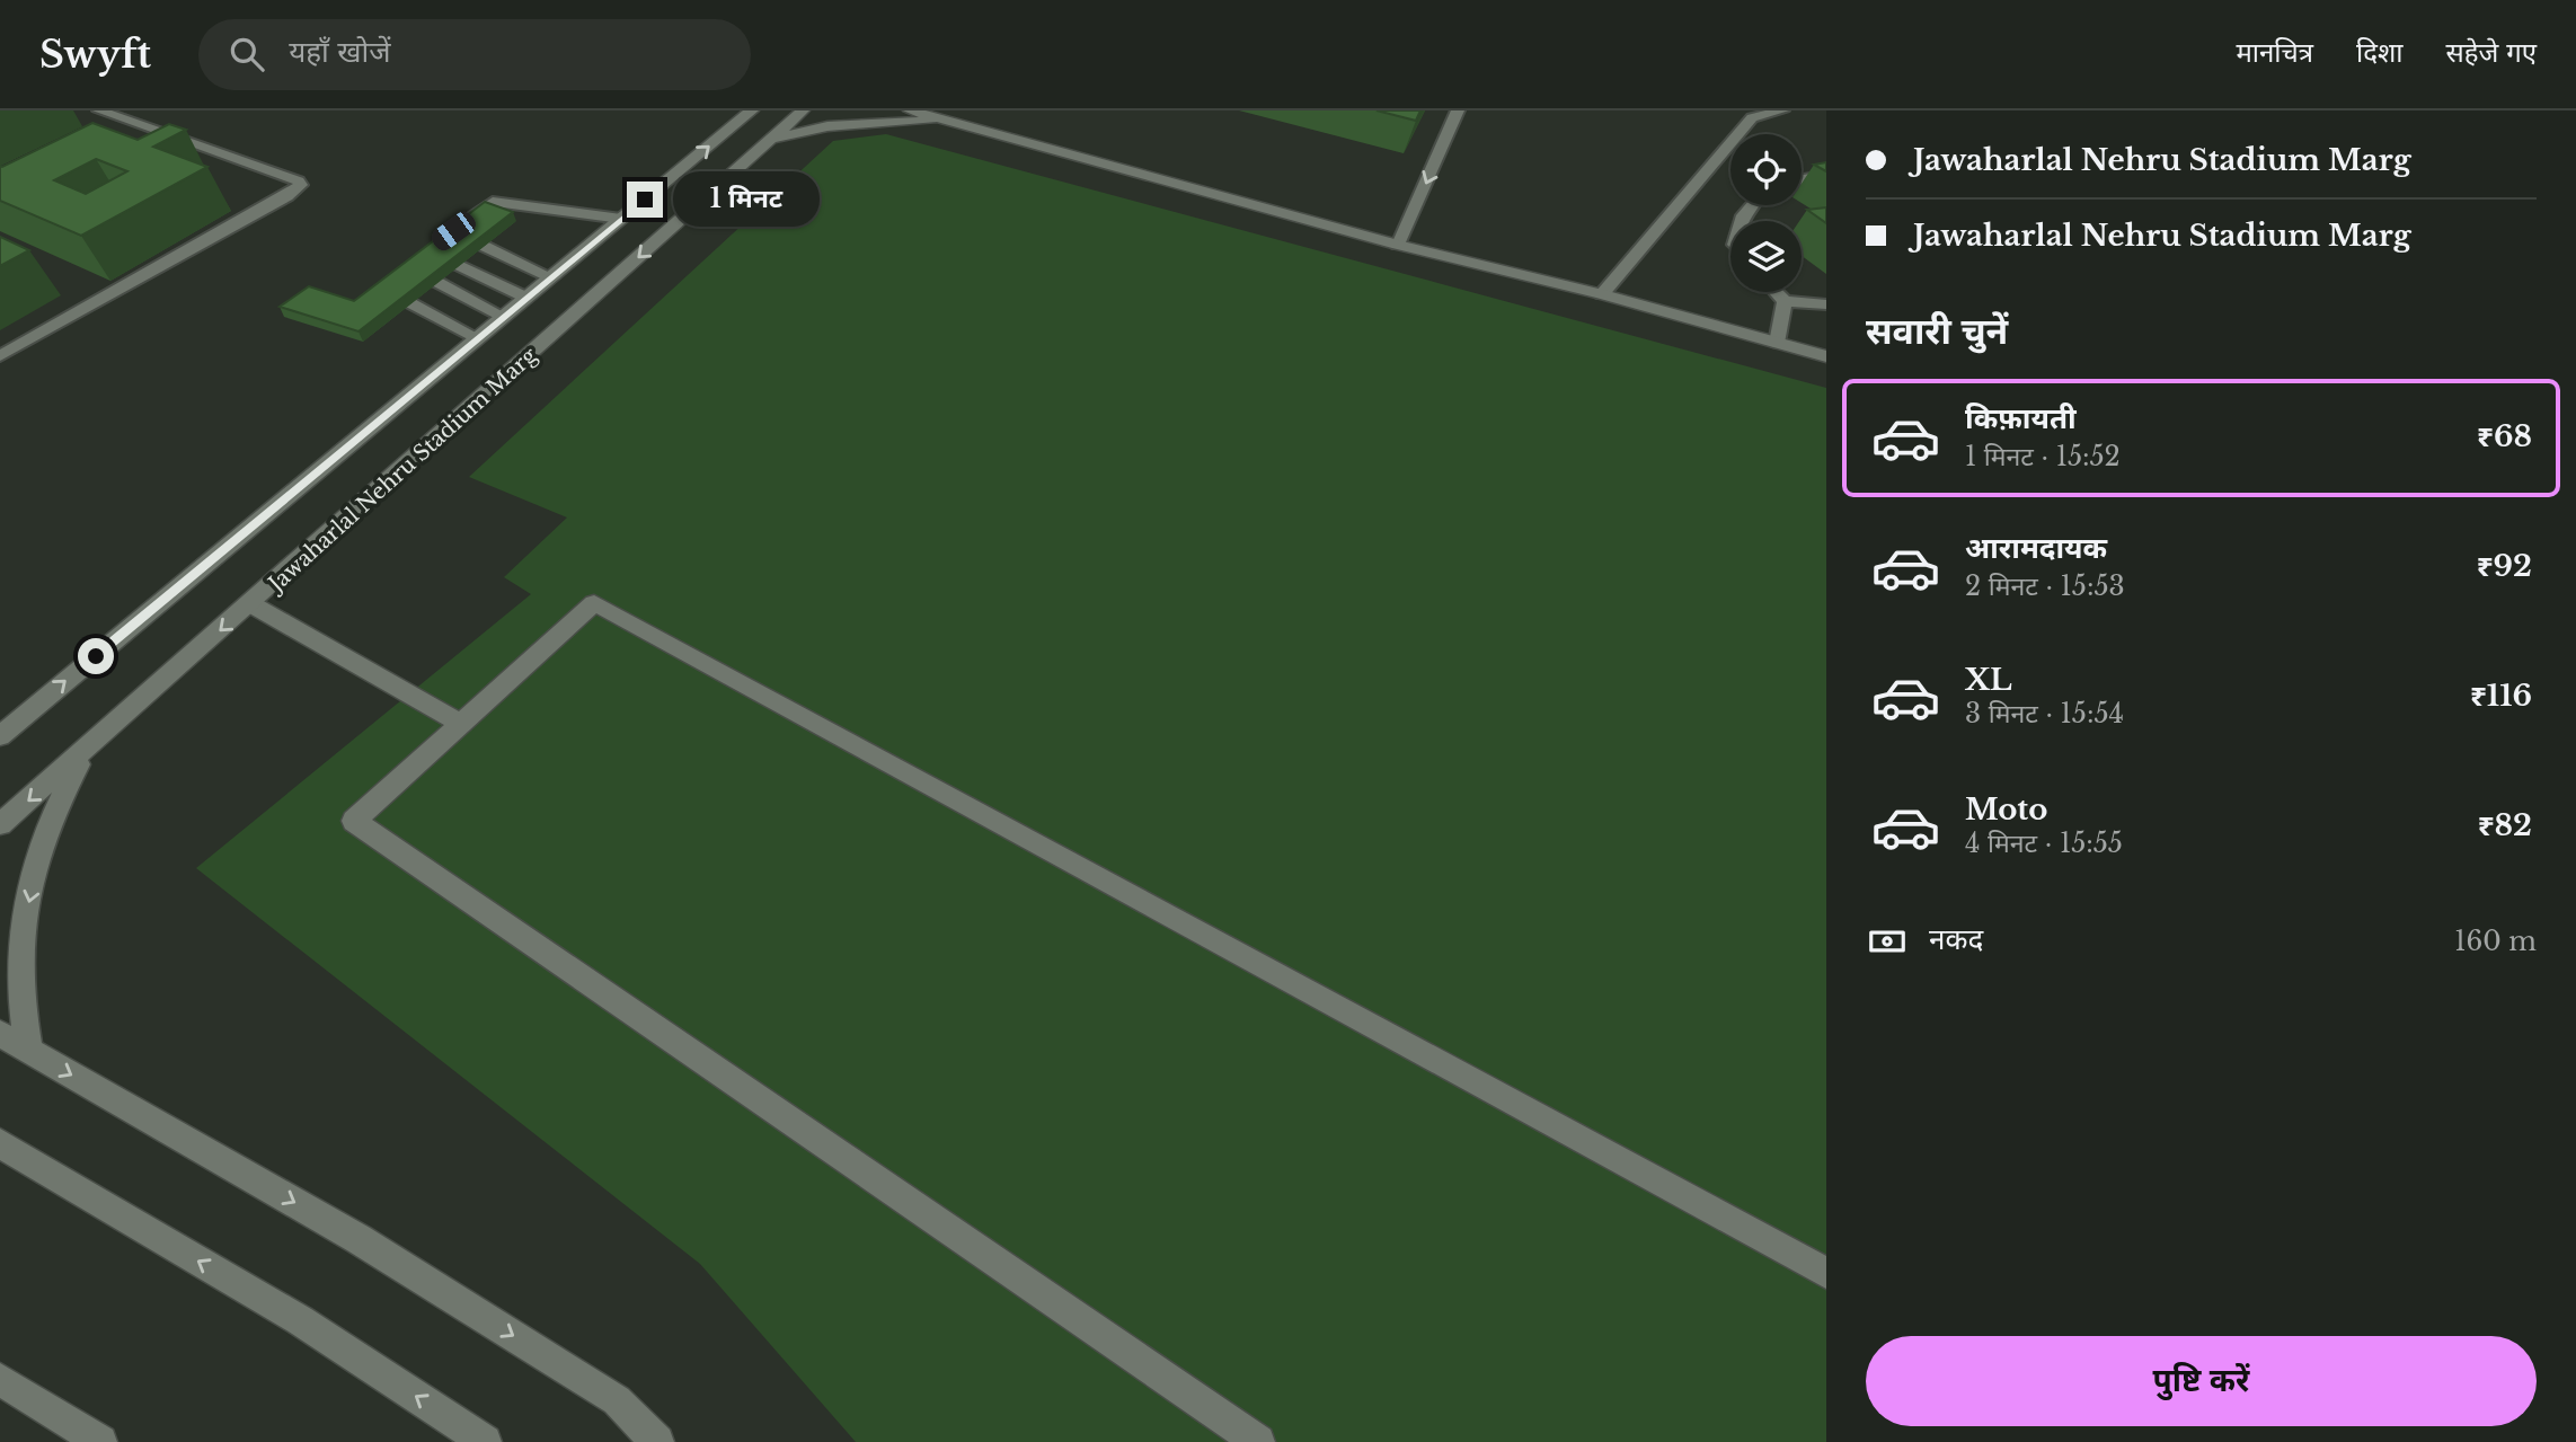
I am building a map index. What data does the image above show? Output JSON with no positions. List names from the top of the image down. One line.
{"streets":{"street":["Jawaharlal Nehru Stadium Marg"]},"page":{"header":"Swyft","search":"यहाँ खोजें","nav":["मानचित्र","दिशा","सहेजे गए"],"banner":["Jawaharlal Nehru Stadium Marg","Jawaharlal Nehru Stadium Marg"],"bubble":"1 मिनट","heading":"सवारी चुनें","list":[{"name":"किफ़ायती","note":"1 मिनट · 15:52","value":"₹68"},{"name":"आरामदायक","note":"2 मिनट · 15:53","value":"₹92"},{"name":"XL","note":"3 मिनट · 15:54","value":"₹116"},{"name":"Moto","note":"4 मिनट · 15:55","value":"₹82"}],"pay":["नकद","160 m"],"buttons":"पुष्टि करें"}}
